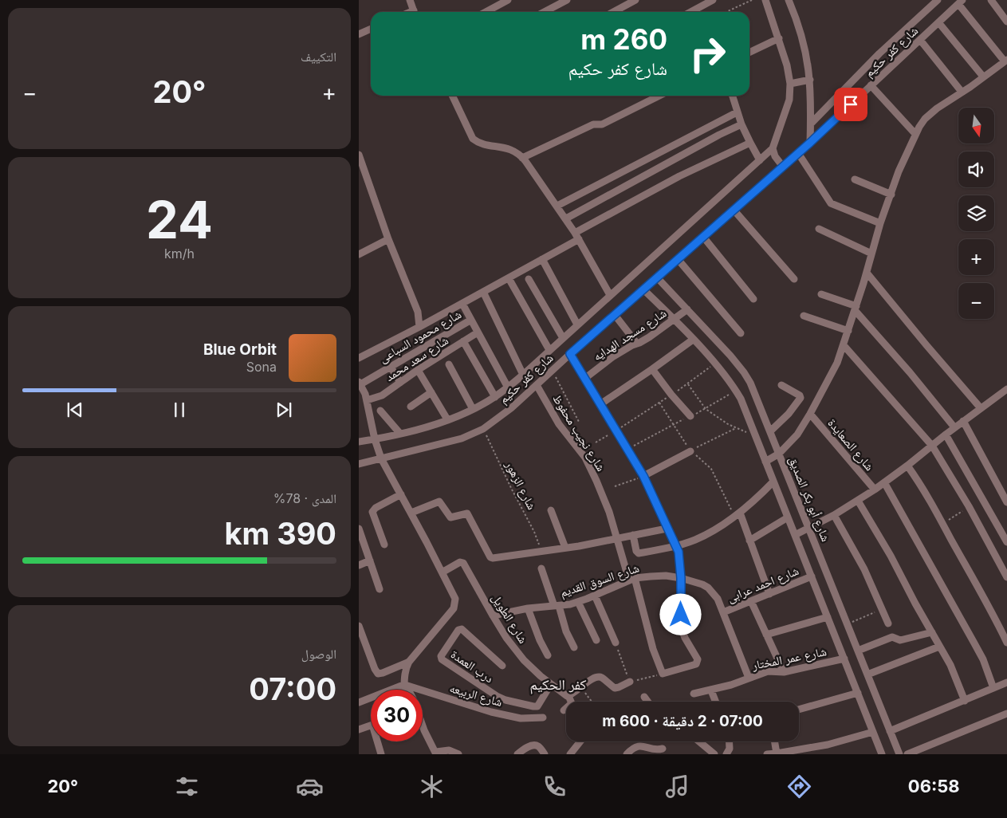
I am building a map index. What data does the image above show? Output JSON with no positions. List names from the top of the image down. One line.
{"streets":{"street":["شارع كفر حكيم","شارع مسجد الهدايه","شارع محمود السباعى","شارع سعد محمد","شارع نجيب محفوظ","شارع الصعايدة","شارع أبو بكر الصديق","شارع السوق القديم","شارع احمد عرابى","شارع الطويل","شارع عمر المختار","درب العمدة","شارع الربيعه"],"path":["شارع الزهور"]},"crossings":[["شارع كفر حكيم","شارع نجيب محفوظ"],["شارع كفر حكيم","شارع الزهور"],["شارع كفر حكيم","شارع أبو بكر الصديق"],["شارع مسجد الهدايه","شارع أبو بكر الصديق"],["شارع نجيب محفوظ","شارع السوق القديم"],["شارع السوق القديم","شارع احمد عرابى"],["شارع السوق القديم","شارع الطويل"],["شارع السوق القديم","شارع عمر المختار"],["شارع الطويل","درب العمدة"]],"districts":["كفر الحكيم"],"north":"bottom","page":{"tile":["التكييف",["24","km/h"],["المدى · 78%","390 km"],["الوصول","07:00"]],"turn":["260 m","شارع كفر حكيم"],"heat":["−","20°","+"],"map_buttons":["+","−"],"song":["Blue Orbit","Sona"],"limit":"30","trip":"07:00 · 2 دقيقة · 600 m","tabs":["06:58","20°"]}}
